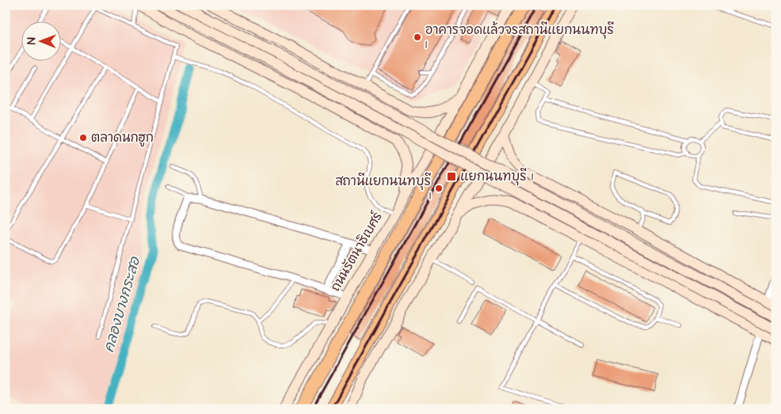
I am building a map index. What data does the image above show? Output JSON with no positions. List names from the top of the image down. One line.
{"streets":{"main road":["ถนนรัตนาธิเบศร์"]},"water":["คลองบางกระสอ"],"places":{"other":["อาคารจอดแล้วจรสถานีแยกนนทบุรี 1","ตลาดนกฮูก","สถานีแยกนนทบุรี 1"],"transit":["แยกนนทบุรี 1"]},"north":"left"}
